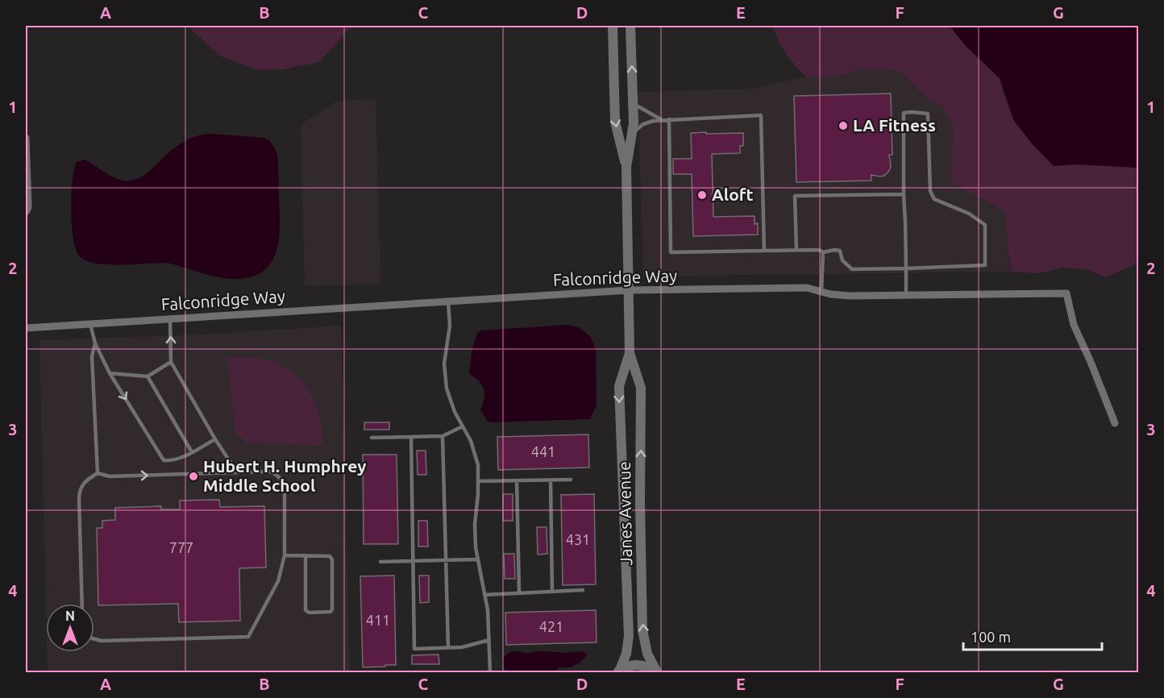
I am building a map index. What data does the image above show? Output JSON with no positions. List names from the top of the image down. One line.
{"streets":{"street":["Falconridge Way","Janes Avenue"]},"crossings":[["Falconridge Way","Janes Avenue"]],"places":["LA Fitness","Aloft","Hubert H. Humphrey Middle School"],"house_numbers":["441","431","777","411","421"],"scale_bar":"100 m","north":"top","grid":{"columns":["A","B","C","D","E","F","G"],"rows":["1","2","3","4"]}}
